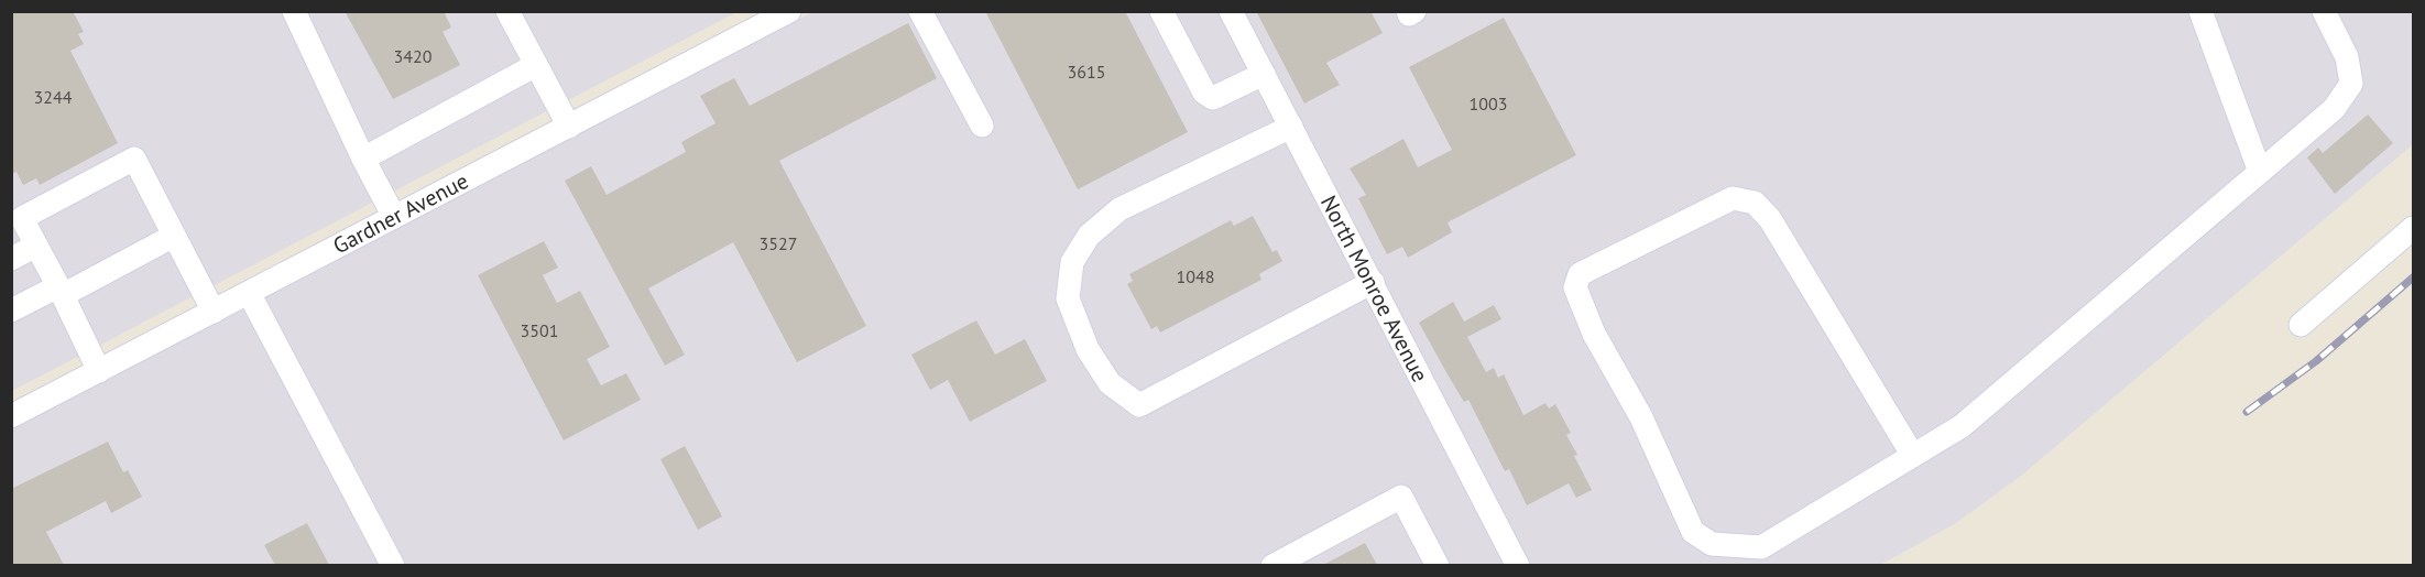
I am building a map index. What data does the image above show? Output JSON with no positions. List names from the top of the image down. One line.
{"streets":{"street":["Gardner Avenue","North Monroe Avenue"]},"house_numbers":["3420","3615","3244","1003","3527","1048","3501"]}
